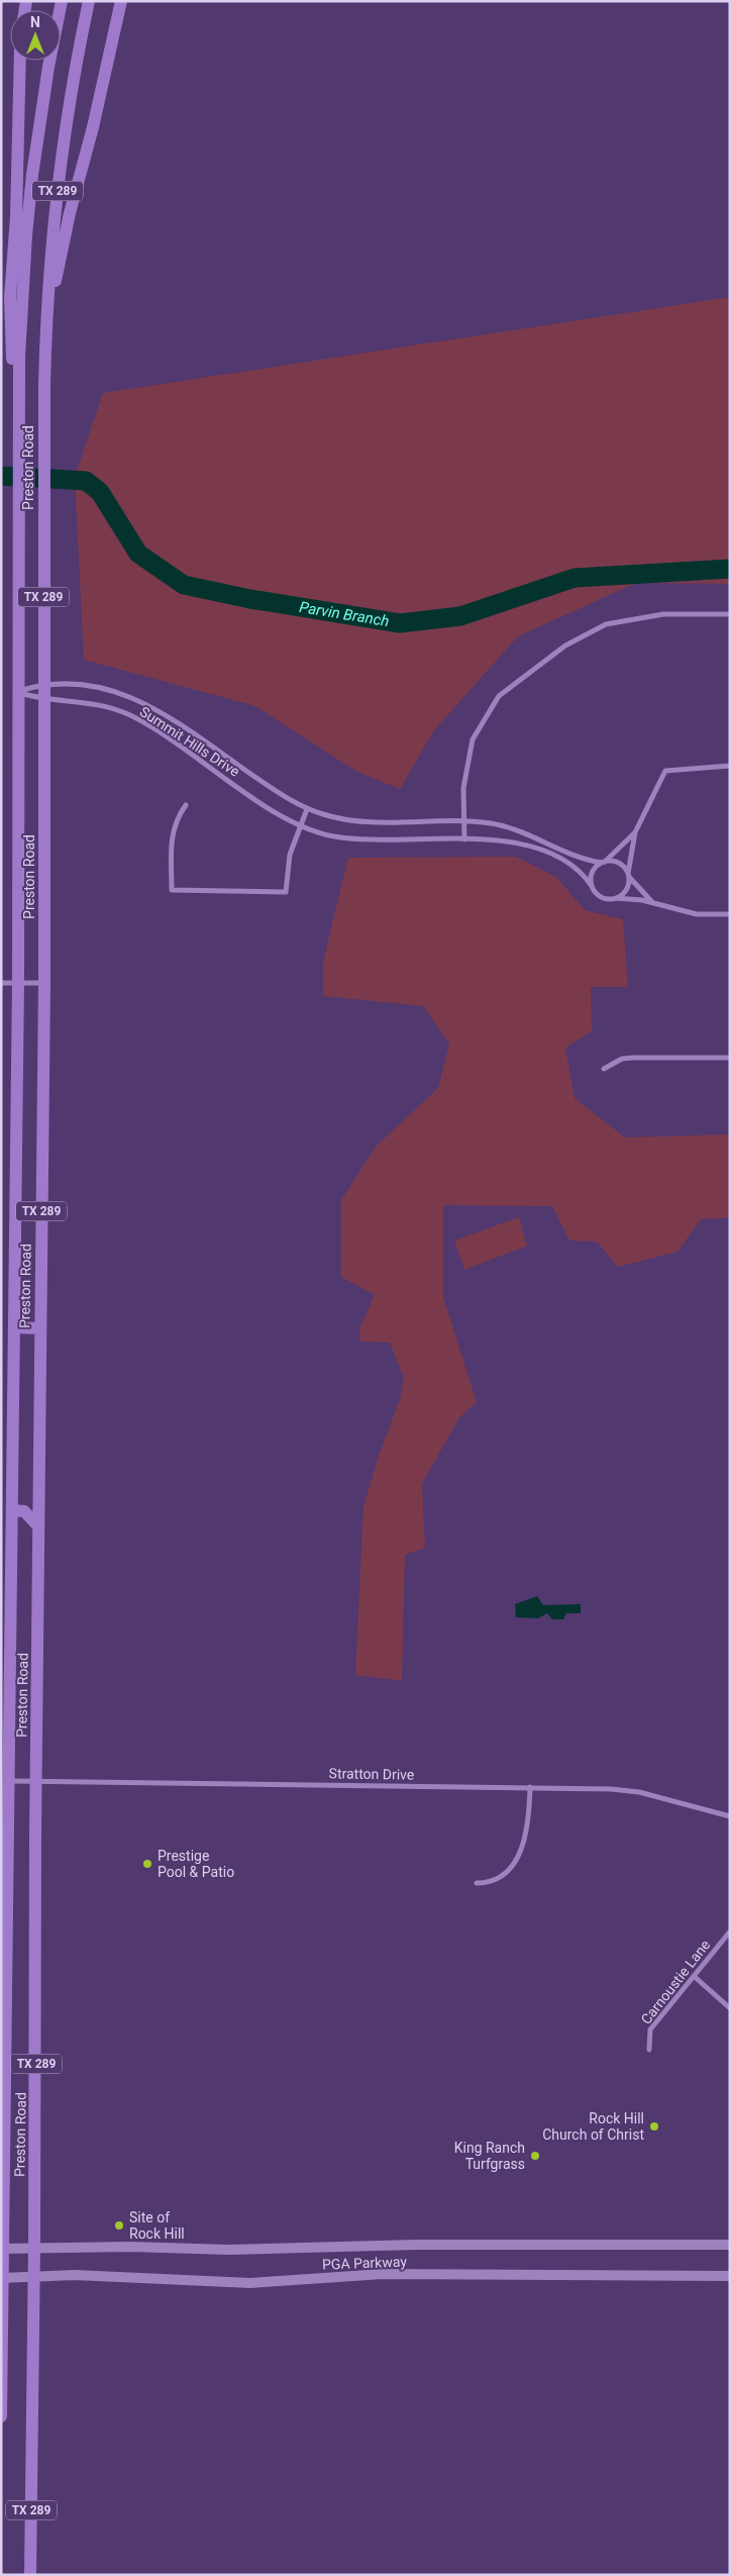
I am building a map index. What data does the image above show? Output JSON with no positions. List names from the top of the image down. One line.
{"streets":{"main road":["TX 289","Preston Road","PGA Parkway"],"street":["Summit Hills Drive","Stratton Drive","Carnoustie Lane"]},"crossings":[["Preston Road","Summit Hills Drive"],["Preston Road","Stratton Drive"],["Preston Road","PGA Parkway"]],"water":["Parvin Branch"],"places":["Prestige Pool & Patio","Rock Hill Church of Christ","King Ranch Turfgrass","Site of Rock Hill"],"north":"top"}
